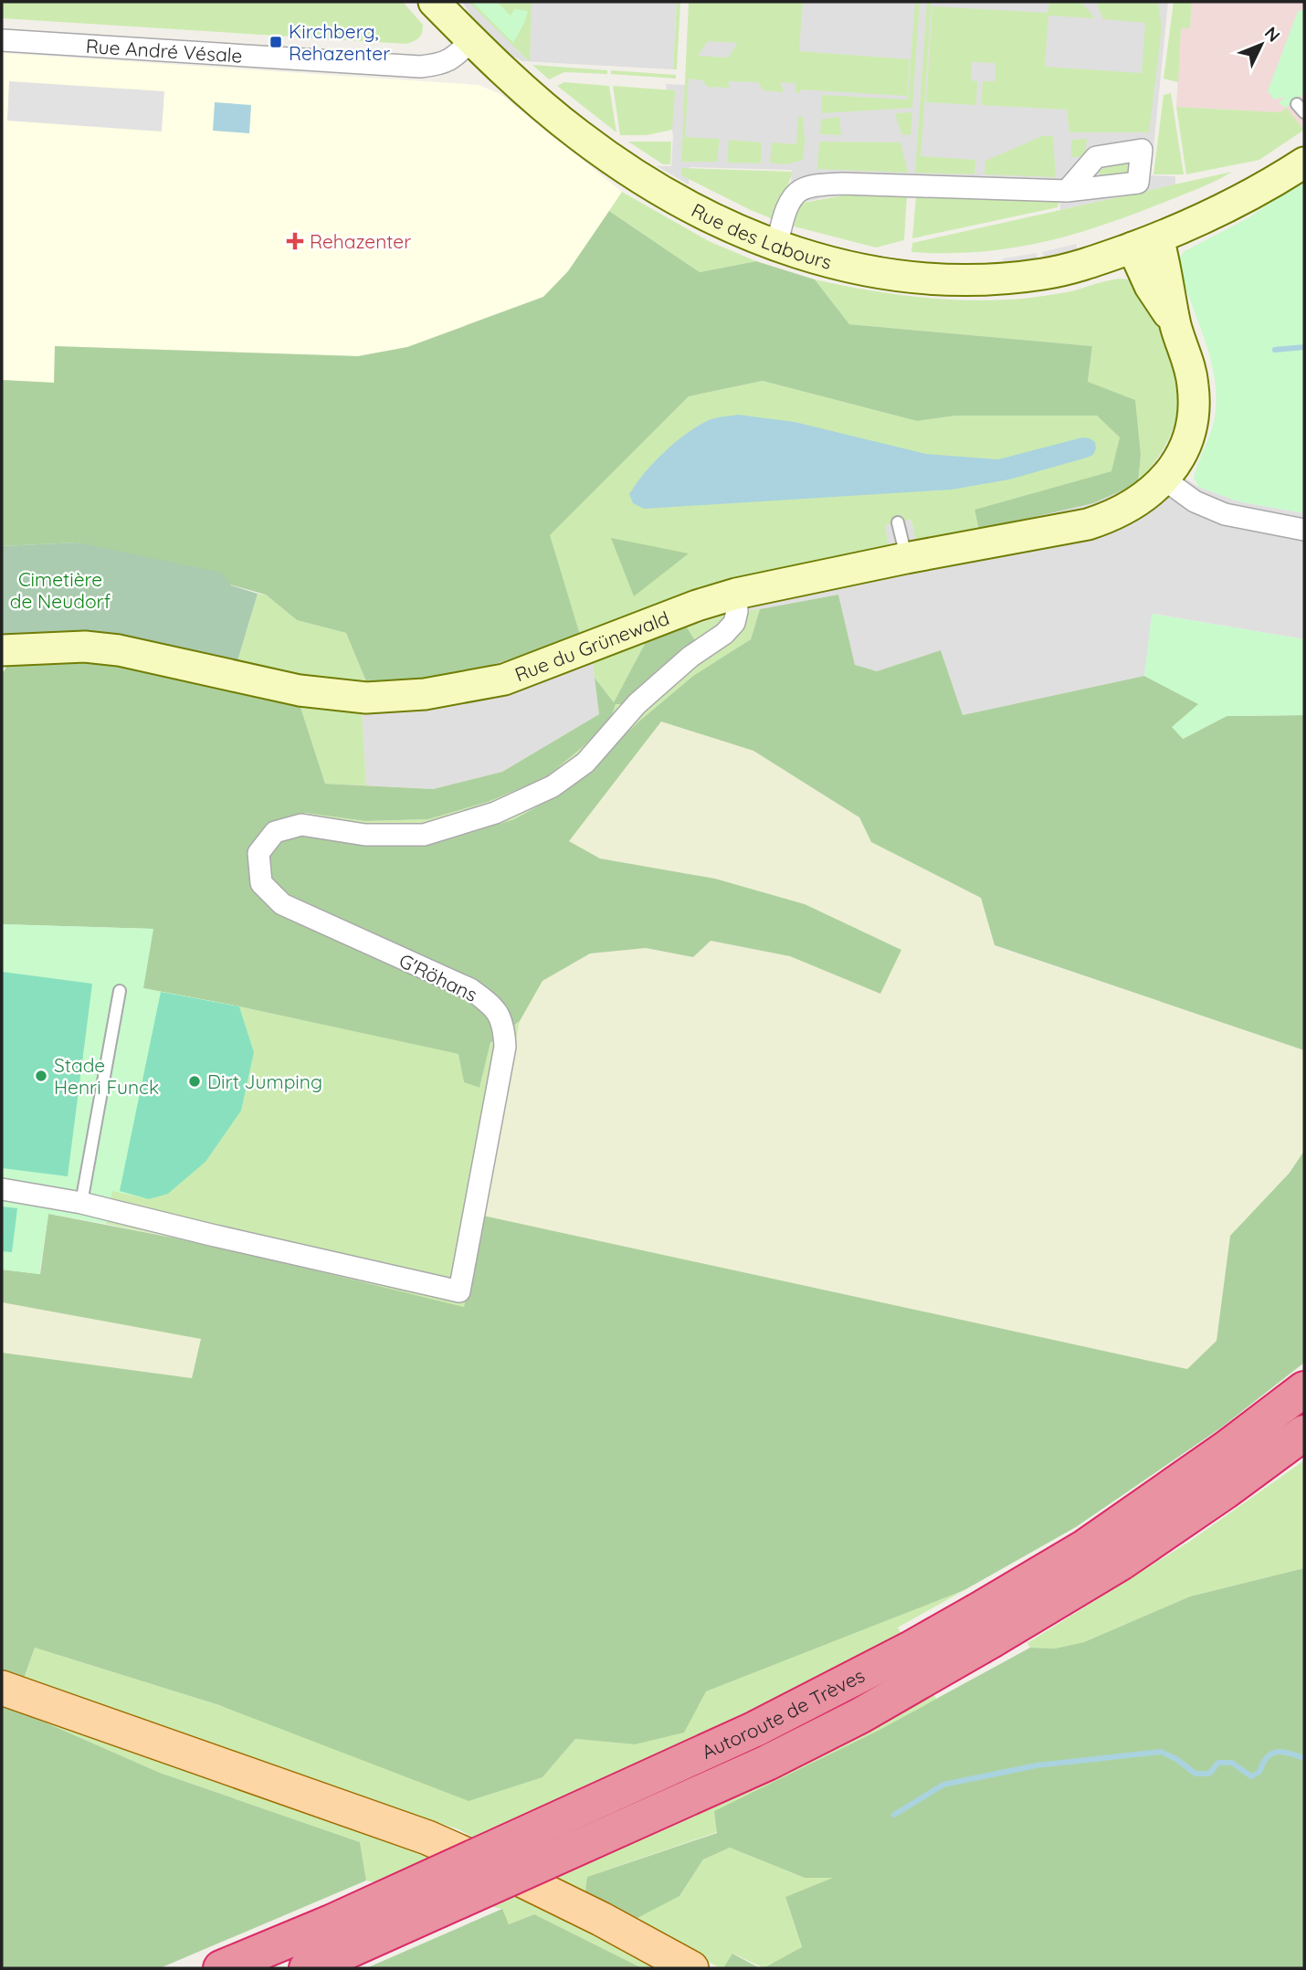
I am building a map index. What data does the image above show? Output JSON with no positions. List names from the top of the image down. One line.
{"streets":{"highway":["Autoroute de Trèves"],"main road":["Rue des Labours","Rue du Grünewald"],"street":["Rue André Vésale","G'Röhans"]},"crossings":[["Rue André Vésale","Rue des Labours"],["Rue des Labours","Rue du Grünewald"],["Rue du Grünewald","G'Röhans"]],"parks":["Cimetière de Neudorf"],"places":{"transit":["Kirchberg, Rehazenter"],"health":["Rehazenter"],"other":["Stade Henri Funck","Dirt Jumping"]},"north":"top right"}
